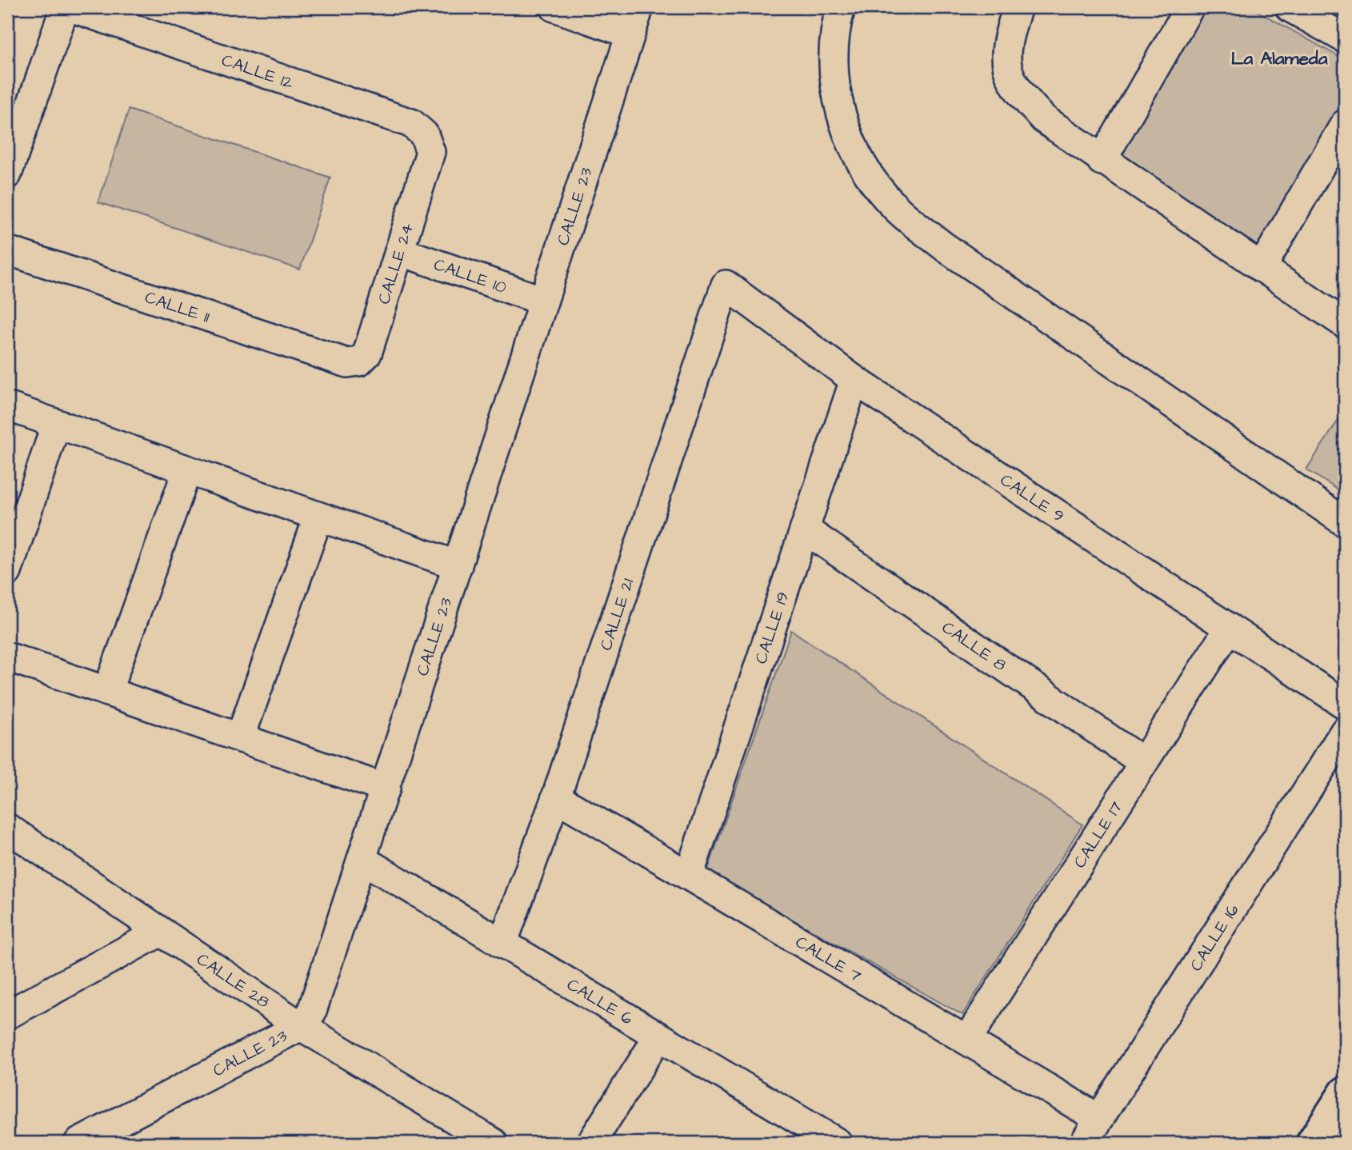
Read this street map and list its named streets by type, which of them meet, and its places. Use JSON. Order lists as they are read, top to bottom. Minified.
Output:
{"streets":{"street":["CALLE 12","CALLE 23","CALLE 24","CALLE 10","CALLE 11","CALLE 9","CALLE 21","CALLE 19","CALLE 8","CALLE 17","CALLE 16","CALLE 7","CALLE 28","CALLE 6"]},"crossings":[["CALLE 12","CALLE 24"],["CALLE 23","CALLE 10"],["CALLE 23","CALLE 28"],["CALLE 23","CALLE 6"],["CALLE 24","CALLE 10"],["CALLE 24","CALLE 11"],["CALLE 9","CALLE 21"],["CALLE 9","CALLE 19"],["CALLE 9","CALLE 17"],["CALLE 21","CALLE 7"],["CALLE 21","CALLE 6"],["CALLE 19","CALLE 8"],["CALLE 19","CALLE 7"],["CALLE 8","CALLE 17"],["CALLE 17","CALLE 7"],["CALLE 16","CALLE 7"]],"districts":["La Alameda"]}
